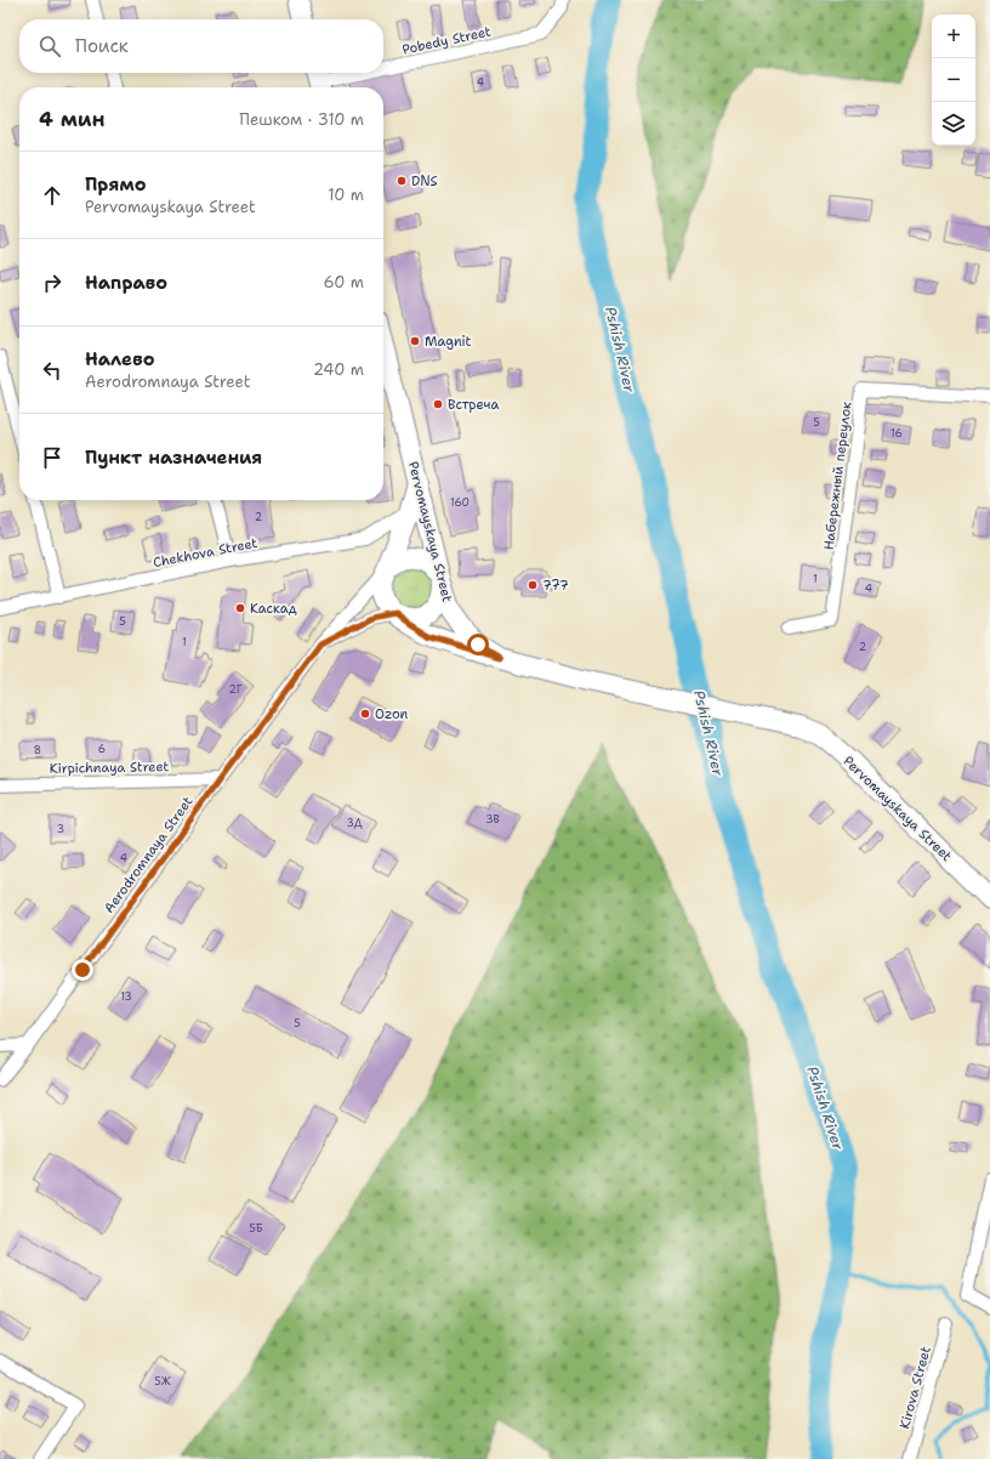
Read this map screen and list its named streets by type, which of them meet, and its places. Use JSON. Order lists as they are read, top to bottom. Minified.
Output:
{"streets":{"main road":["Pervomayskaya Street"],"street":["Pobedy Street","Набережный переулок","Chekhova Street","Kirpichnaya Street","Aerodromnaya Street","Kirova Street"]},"crossings":[["Pervomayskaya Street","Aerodromnaya Street"],["Kirpichnaya Street","Aerodromnaya Street"]],"water":["Pshish River"],"places":["DNS","Magnit","Встреча","777","Каскад","Ozon"],"house_numbers":["4","5","16","160","2","1","4","5","1","2","2Г","6","8","3В","3Д","3","4","13","5","5Б","5Ж"],"page":{"map_buttons":["+","−"],"search":"Поиск","heading":["4 мин","Пешком · 310 m"],"list":[["Прямо","Pervomayskaya Street","10 m"],["Направо","60 m"],["Налево","Aerodromnaya Street","240 m"],"Пункт назначения"]}}
